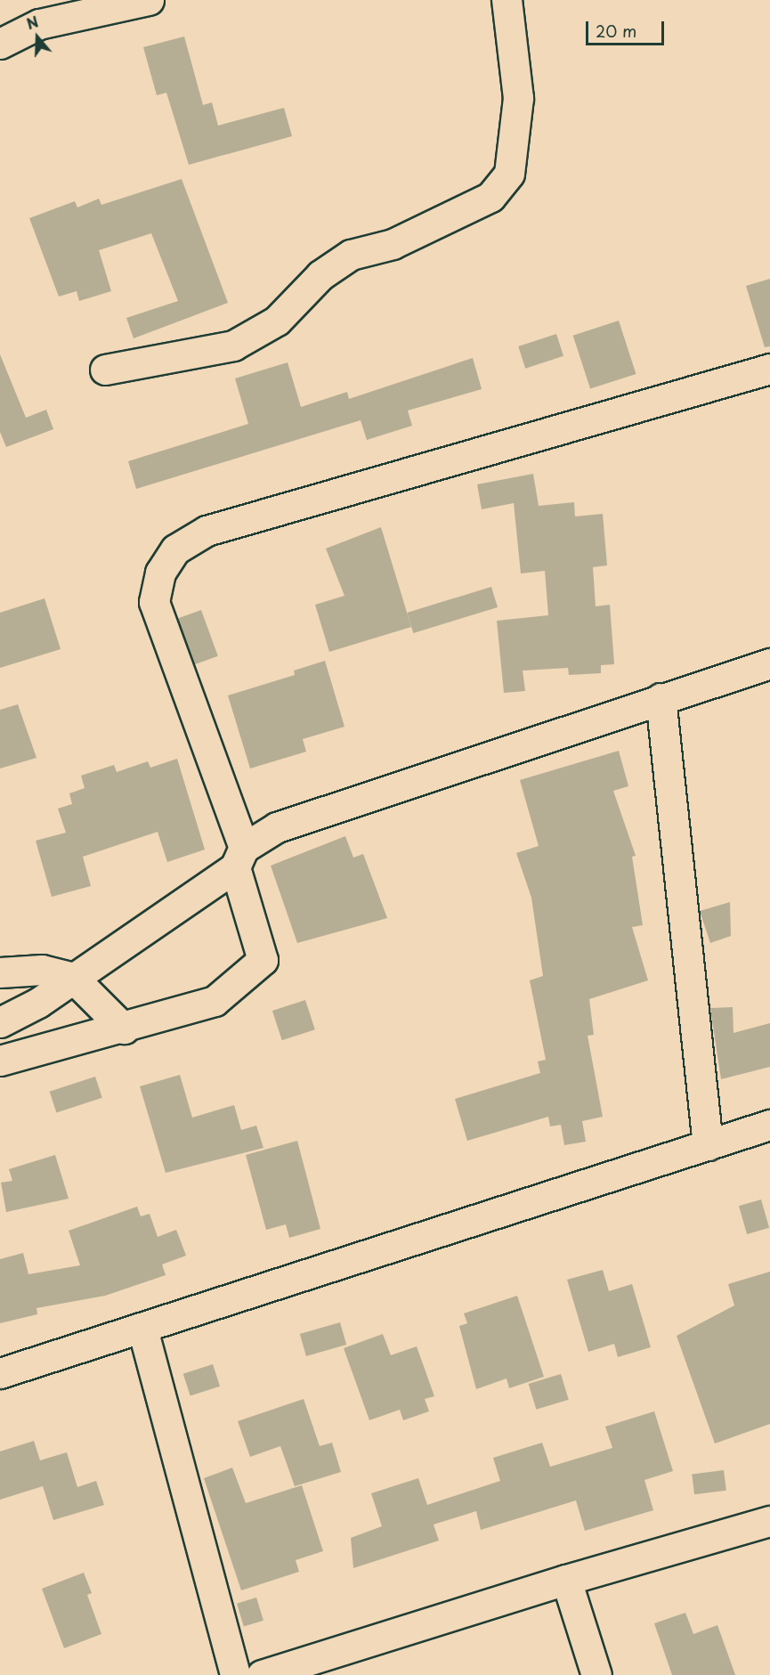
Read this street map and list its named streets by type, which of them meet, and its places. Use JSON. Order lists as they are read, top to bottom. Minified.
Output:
{"scale_bar":"20 m","north":"top"}
